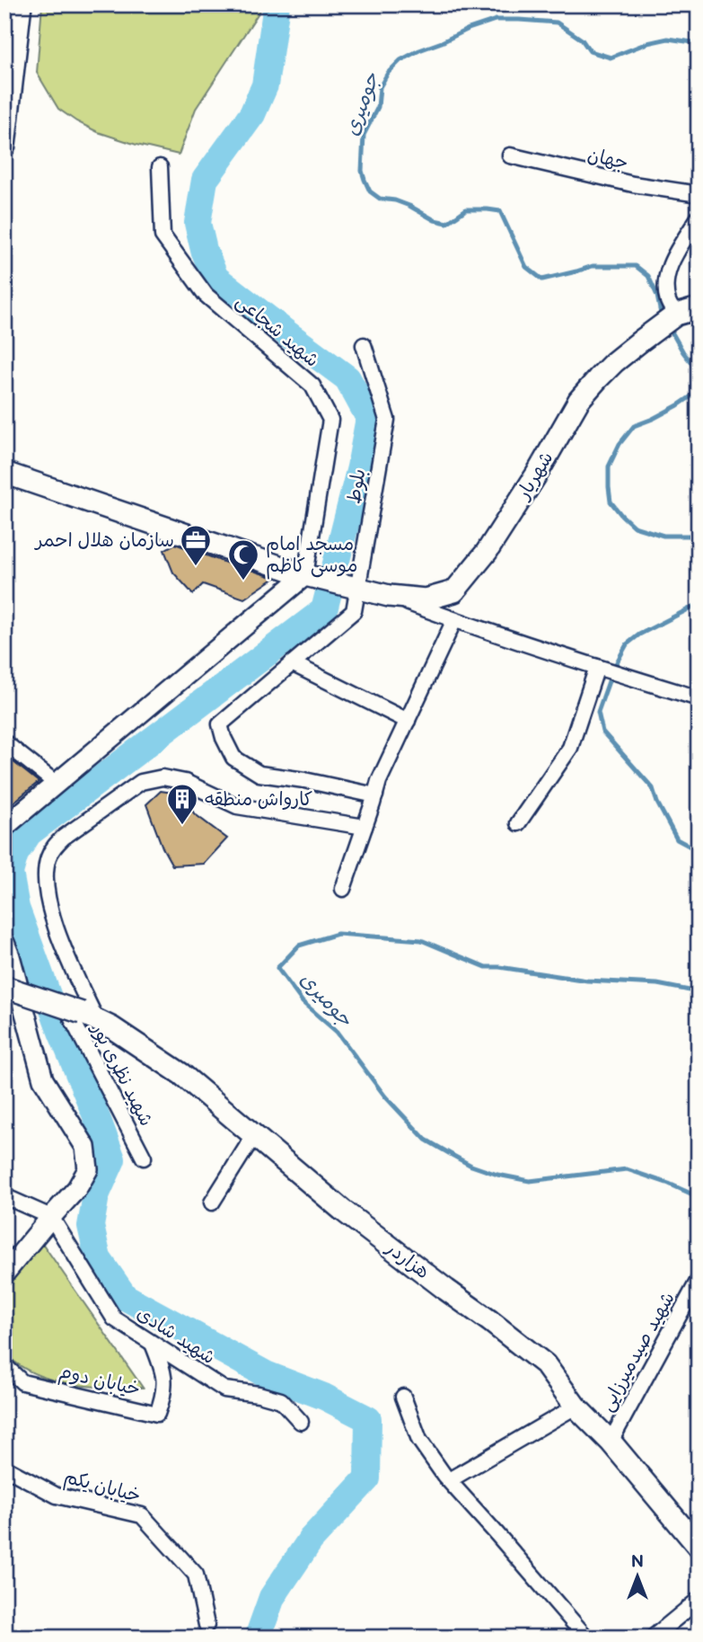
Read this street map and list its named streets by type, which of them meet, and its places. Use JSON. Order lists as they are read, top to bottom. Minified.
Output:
{"streets":{"main road":["شهریار","هزاردر"],"street":["جهان","شهید شجاعی","بلوط","شهید نظری پور","شهید شادی","شهید صیدمیرزایی","خیابان دوم","خیابان یکم"]},"crossings":[["شهید شجاعی","شهریار"],["شهریار","بلوط"],["شهید نظری پور","هزاردر"],["هزاردر","شهید صیدمیرزایی"],["شهید شادی","خیابان دوم"]],"water":["جومیری"],"places":{"office":["سازمان هلال احمر"],"mosque":["مسجد امام موسی کاظم"],"building":["کارواش منطقه"]},"north":"top"}
